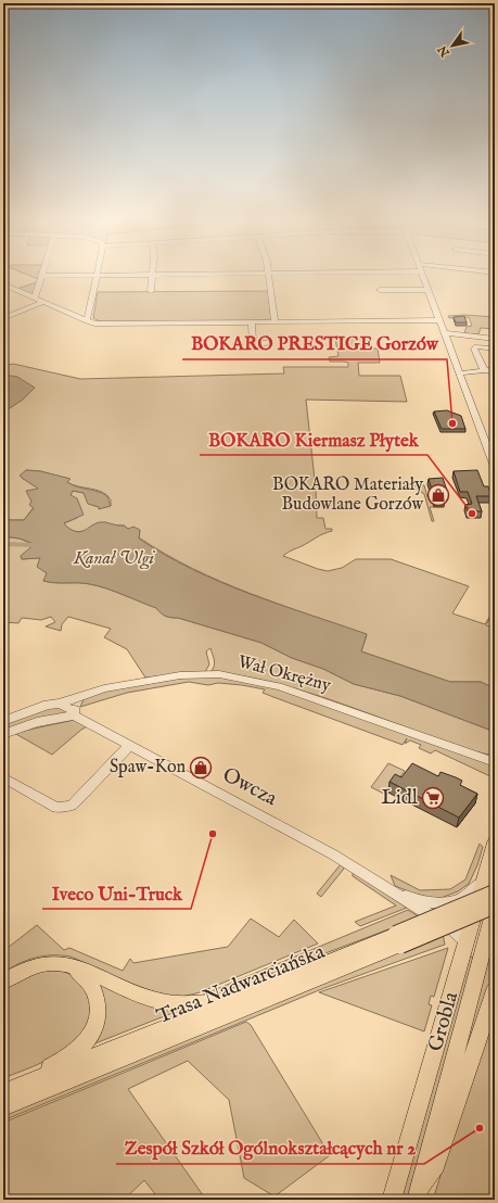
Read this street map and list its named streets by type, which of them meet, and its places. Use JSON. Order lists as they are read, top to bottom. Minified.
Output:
{"streets":{"main road":["Trasa Nadwarciańska","Grobla"],"street":["Wał Okrężny","Owcza"]},"crossings":[["Owcza","Grobla"],["Trasa Nadwarciańska","Grobla"]],"water":["Kanał Ulgi"],"places":{"other":["BOKARO PRESTIGE Gorzów","BOKARO Kiermasz Płytek","Iveco Uni-Truck","Zespół Szkół Ogólnokształcących nr 2"],"shop":["BOKARO Materiały Budowlane Gorzów","Spaw-Kon"],"supermarket":["Lidl"]},"north":"bottom left"}
